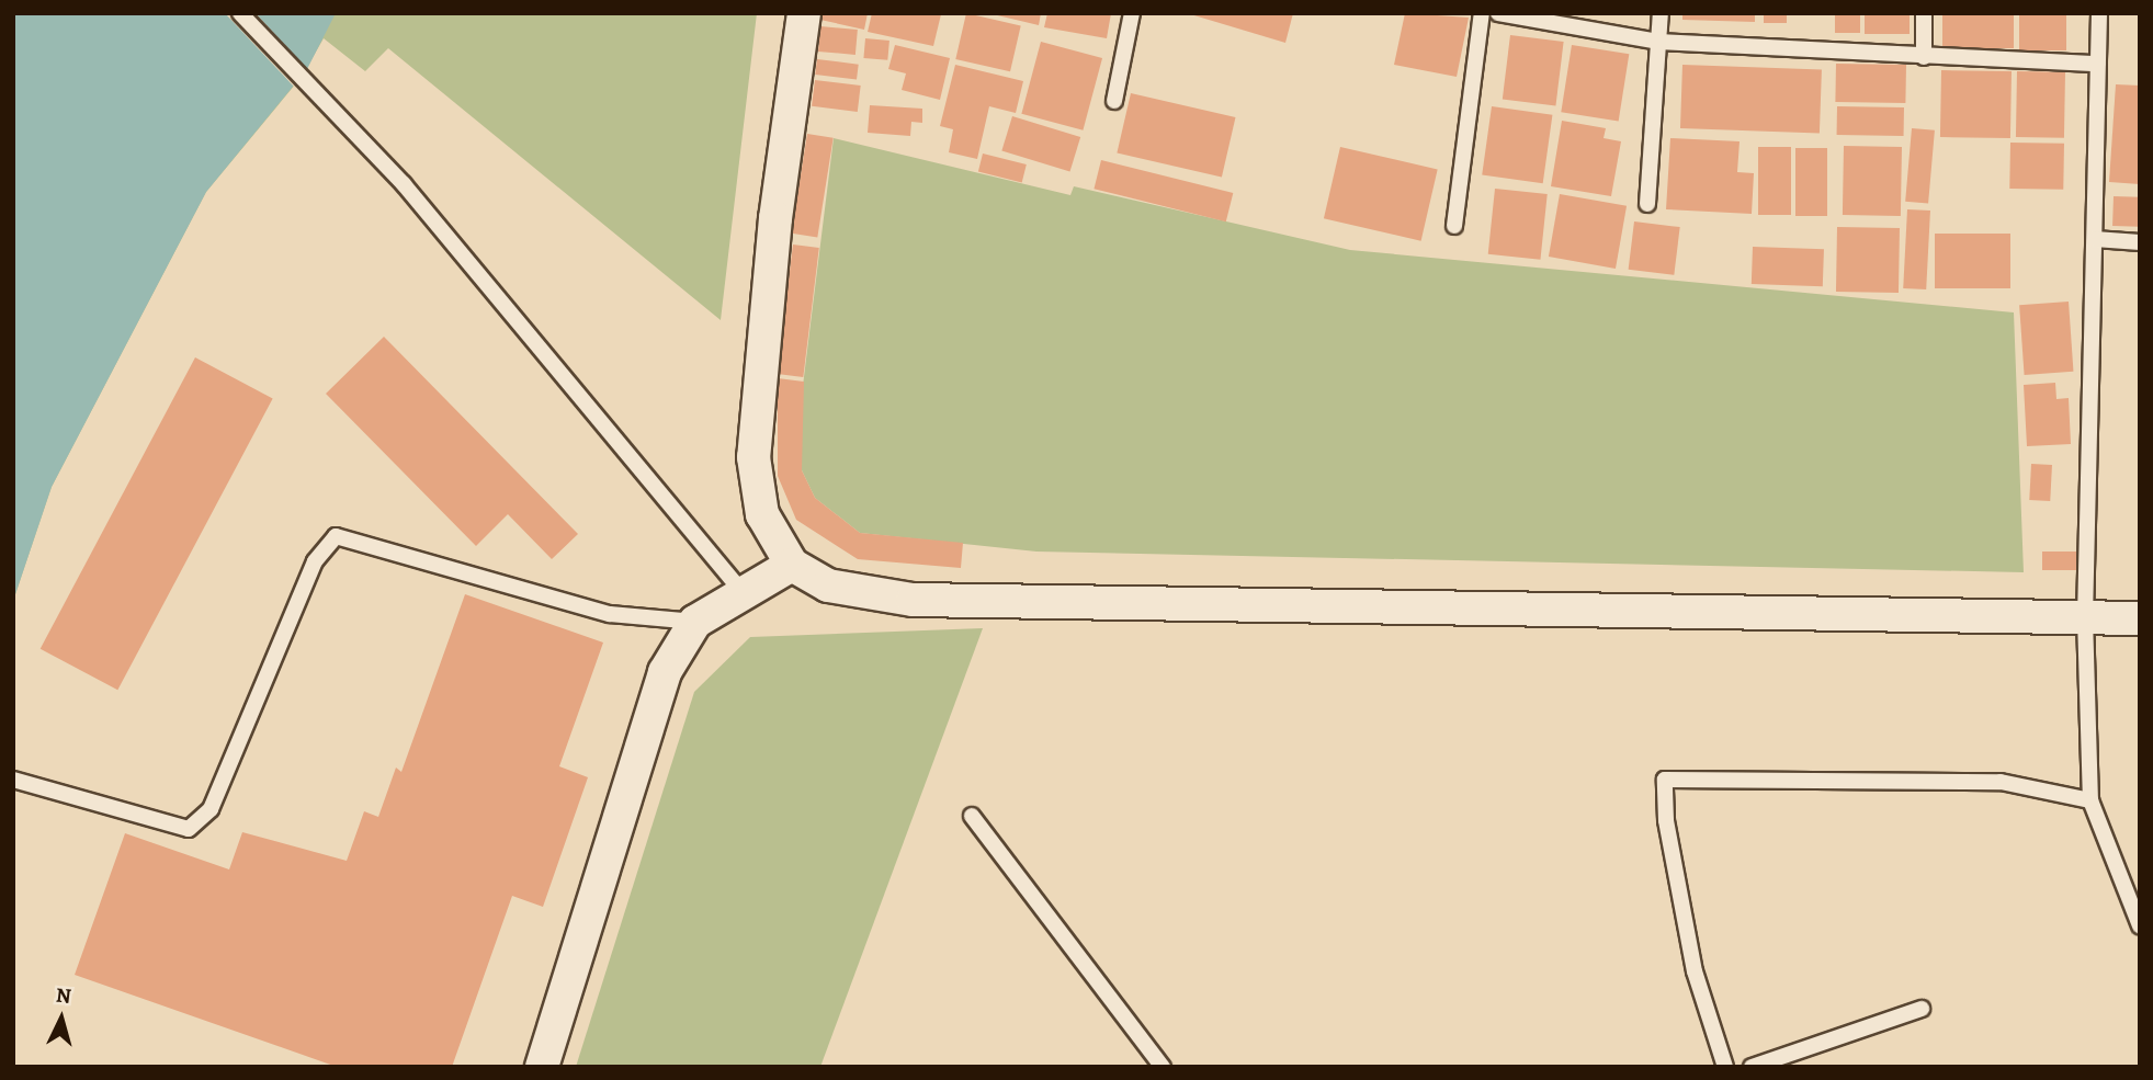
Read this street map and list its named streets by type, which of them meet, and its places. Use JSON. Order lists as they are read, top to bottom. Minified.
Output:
{"north":"top"}
